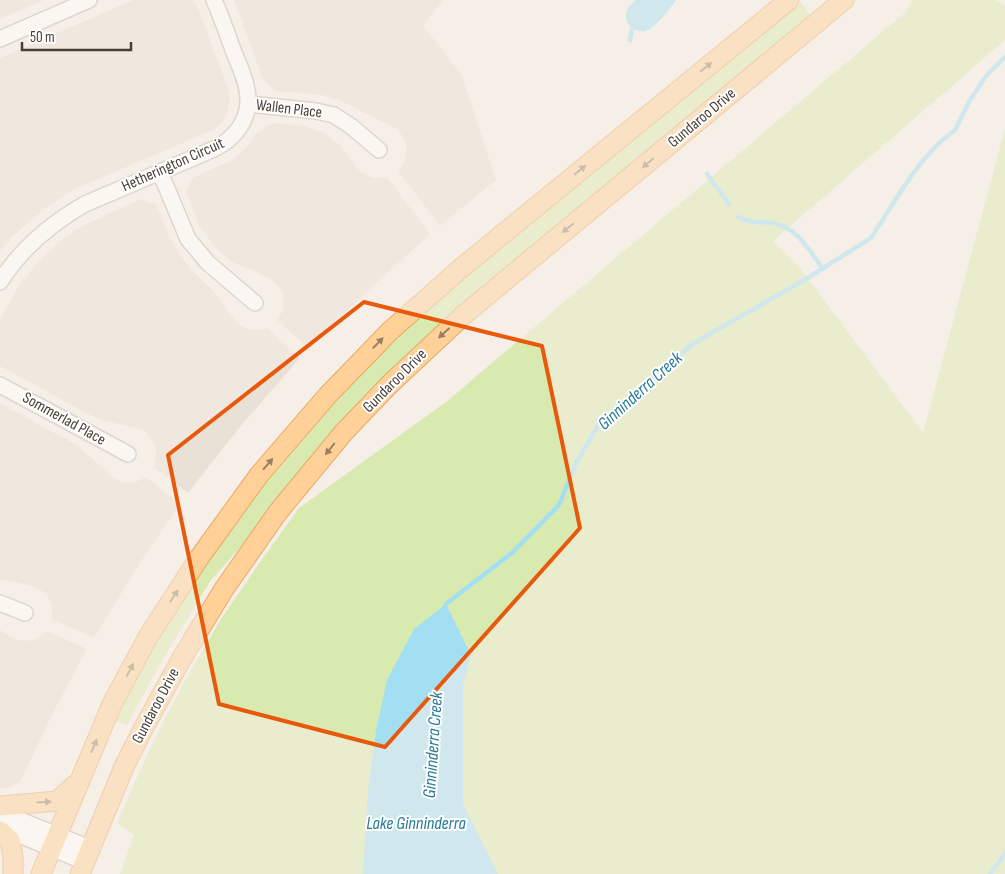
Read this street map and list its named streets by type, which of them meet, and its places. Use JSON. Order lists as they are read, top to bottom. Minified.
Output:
{"streets":{"main road":["Gundaroo Drive"],"street":["Wallen Place","Hetherington Circuit","Sommerlad Place"]},"crossings":[["Wallen Place","Hetherington Circuit"]],"water":["Ginninderra Creek","Lake Ginninderra"],"scale_bar":"50 m"}
